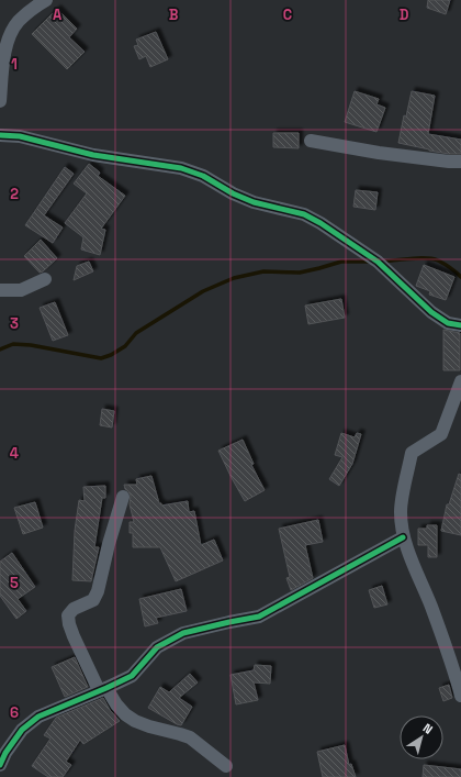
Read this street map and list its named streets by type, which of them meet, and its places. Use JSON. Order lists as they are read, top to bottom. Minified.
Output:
{"north":"top right","grid":{"columns":["A","B","C","D"],"rows":["1","2","3","4","5","6"]}}
